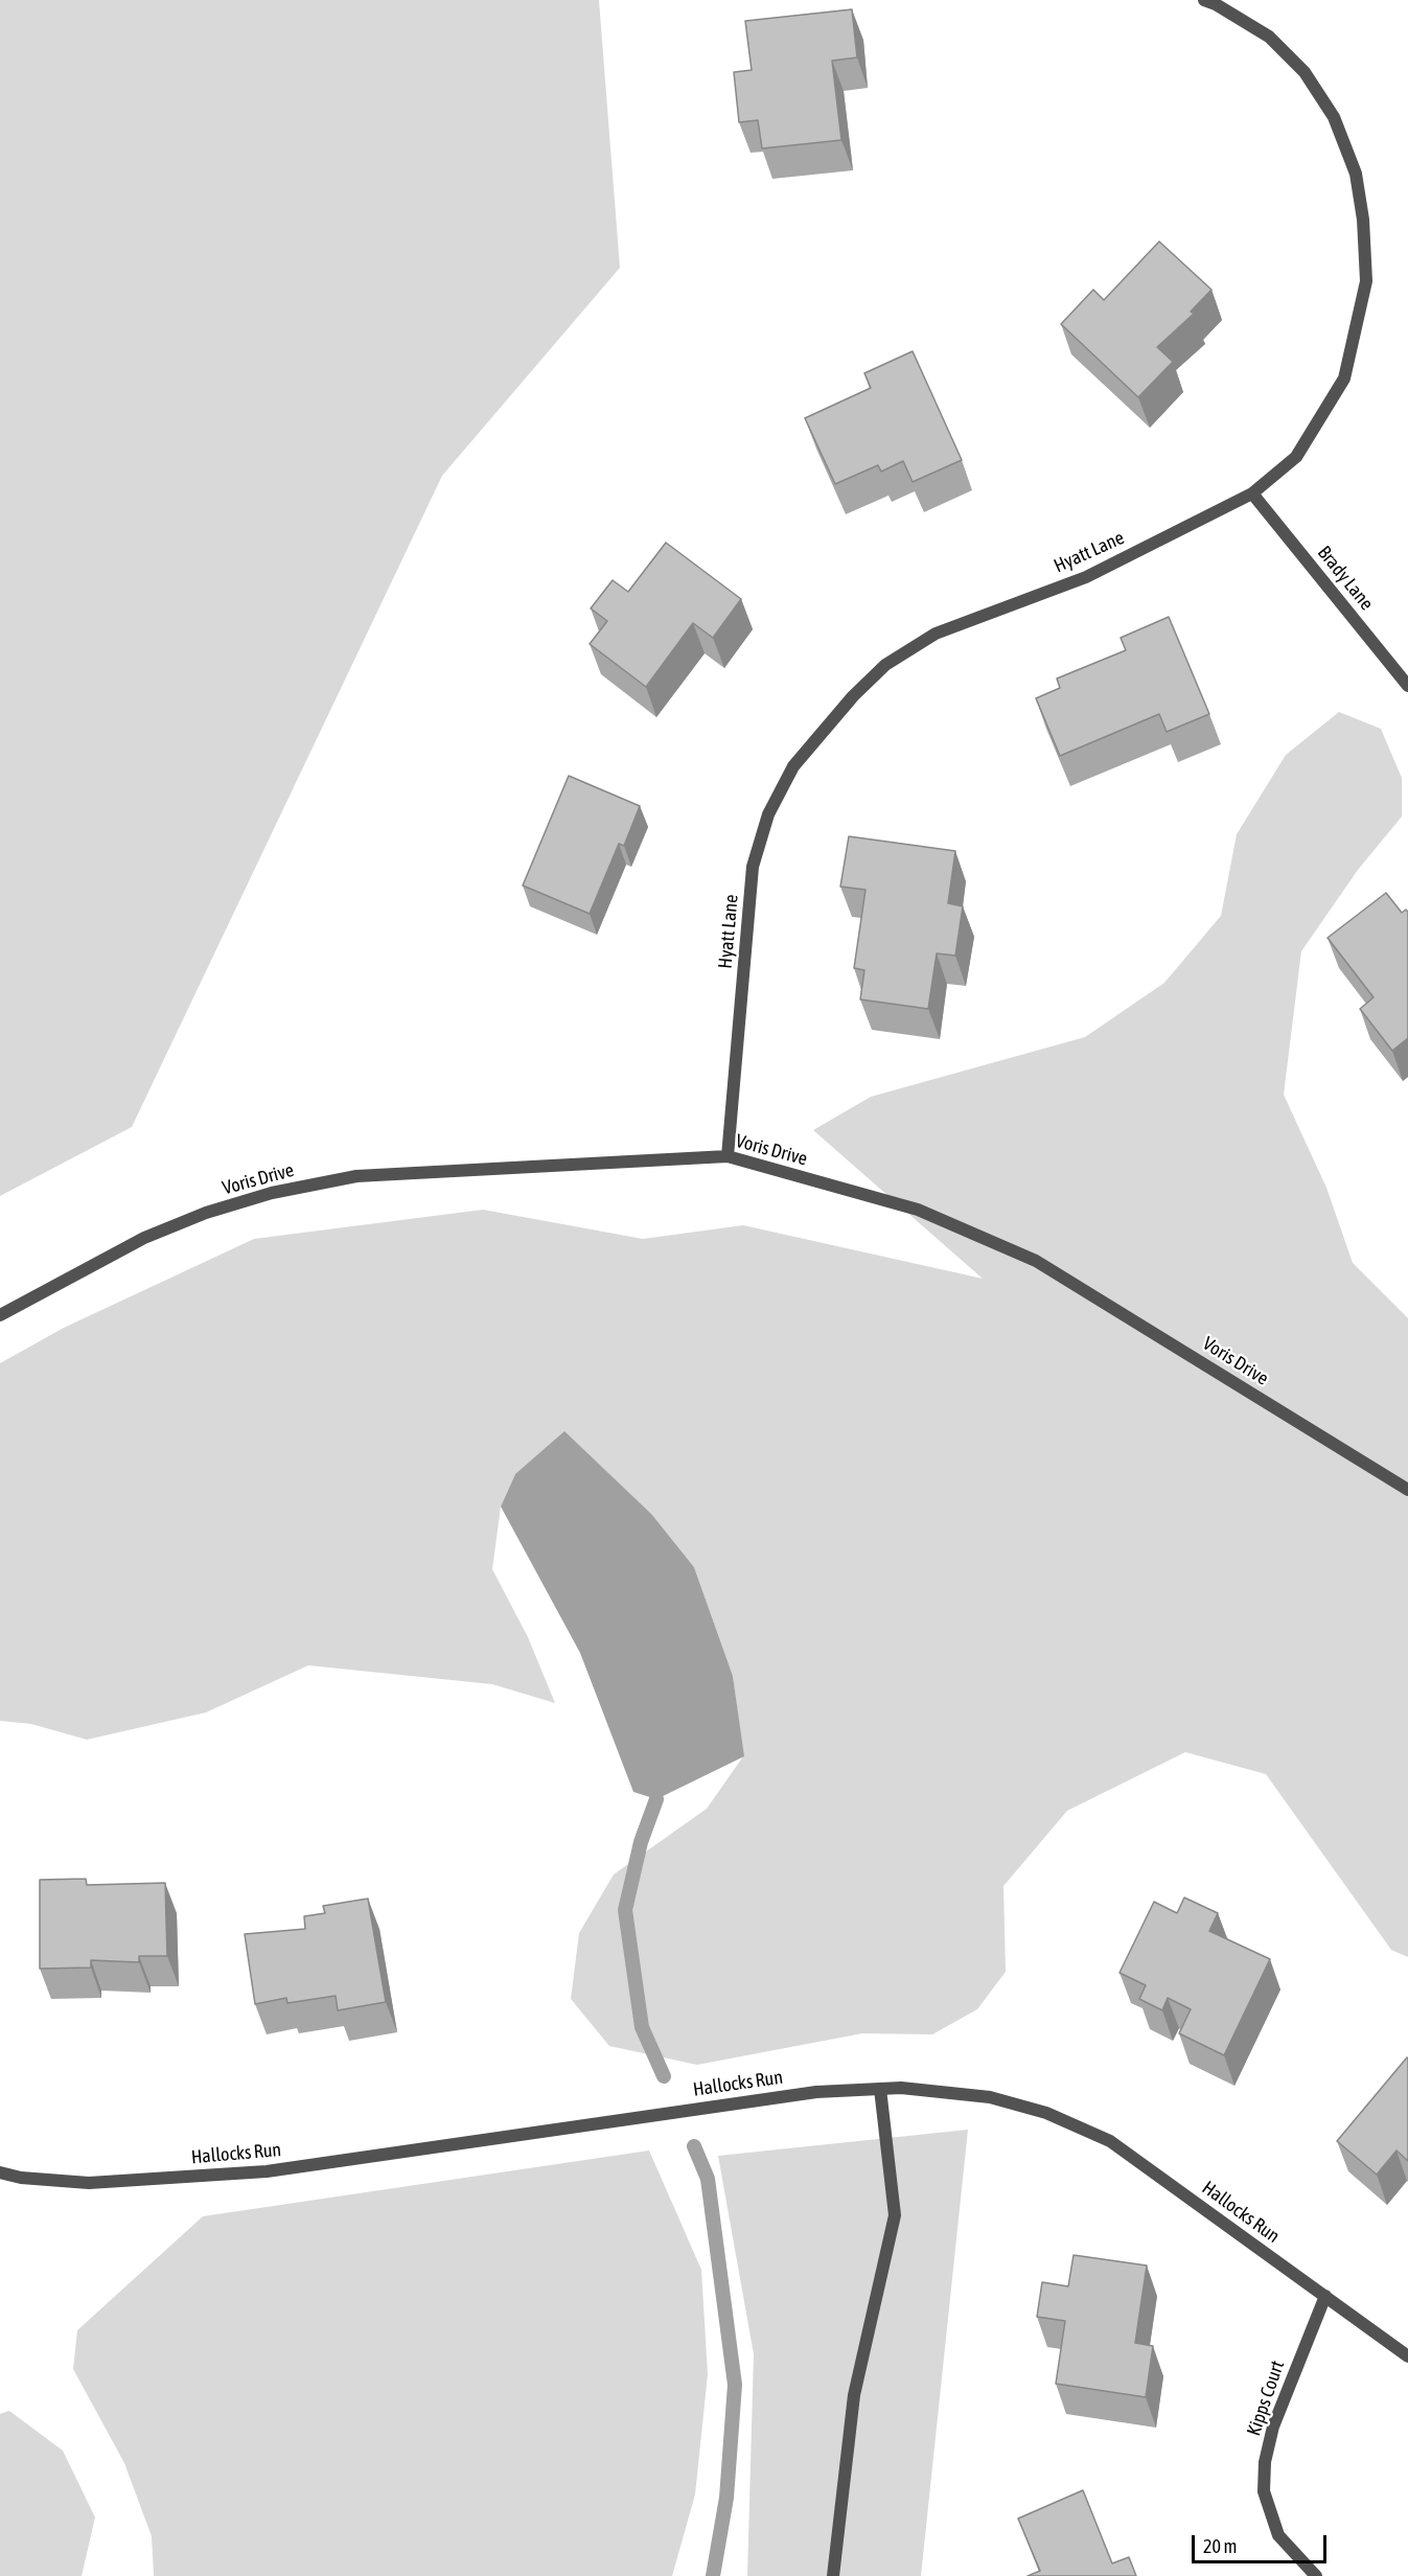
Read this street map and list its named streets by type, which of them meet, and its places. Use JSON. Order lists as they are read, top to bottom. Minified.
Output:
{"streets":{"street":["Hyatt Lane","Brady Lane","Voris Drive","Hallocks Run","Kipps Court"]},"crossings":[["Hyatt Lane","Brady Lane"],["Hyatt Lane","Voris Drive"],["Hallocks Run","Kipps Court"]],"scale_bar":"20 m"}
